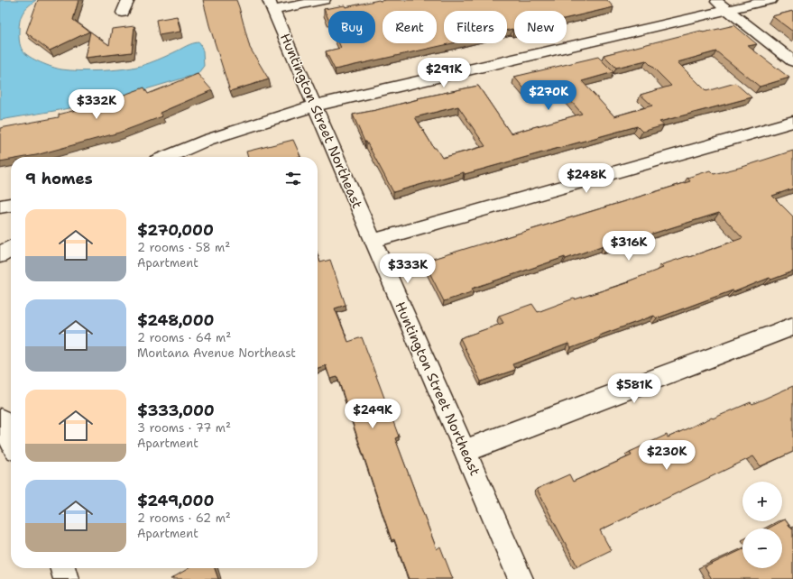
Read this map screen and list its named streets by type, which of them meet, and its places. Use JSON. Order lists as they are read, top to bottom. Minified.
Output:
{"streets":{"street":["Huntington Street Northeast"]},"page":{"chip":["Buy","Rent","Filters","New"],"price":["$291K","$270K","$332K","$248K","$316K","$333K","$581K","$249K","$230K"],"heading":"9 homes","list":[{"name":"$270,000","note":"2 rooms · 58 m² · Apartment"},{"name":"$248,000","note":"2 rooms · 64 m² · Montana Avenue Northeast"},{"name":"$333,000","note":"3 rooms · 77 m² · Apartment"},{"name":"$249,000","note":"2 rooms · 62 m² · Apartment"}],"map_buttons":["+","−"]}}
